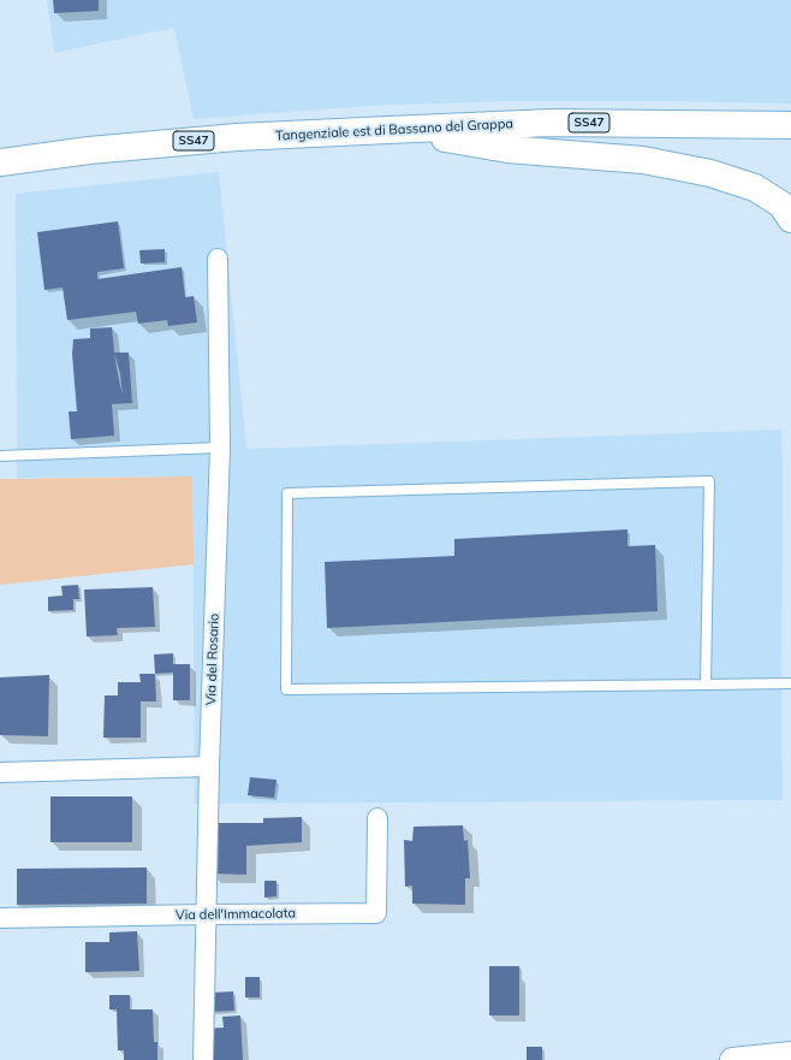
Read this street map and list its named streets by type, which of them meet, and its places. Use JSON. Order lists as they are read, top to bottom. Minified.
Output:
{"streets":{"highway":["SS47","Tangenziale est di Bassano del Grappa"],"street":["Via del Rosario","Via dell'Immacolata"]},"crossings":[["Via del Rosario","Via dell'Immacolata"]]}
